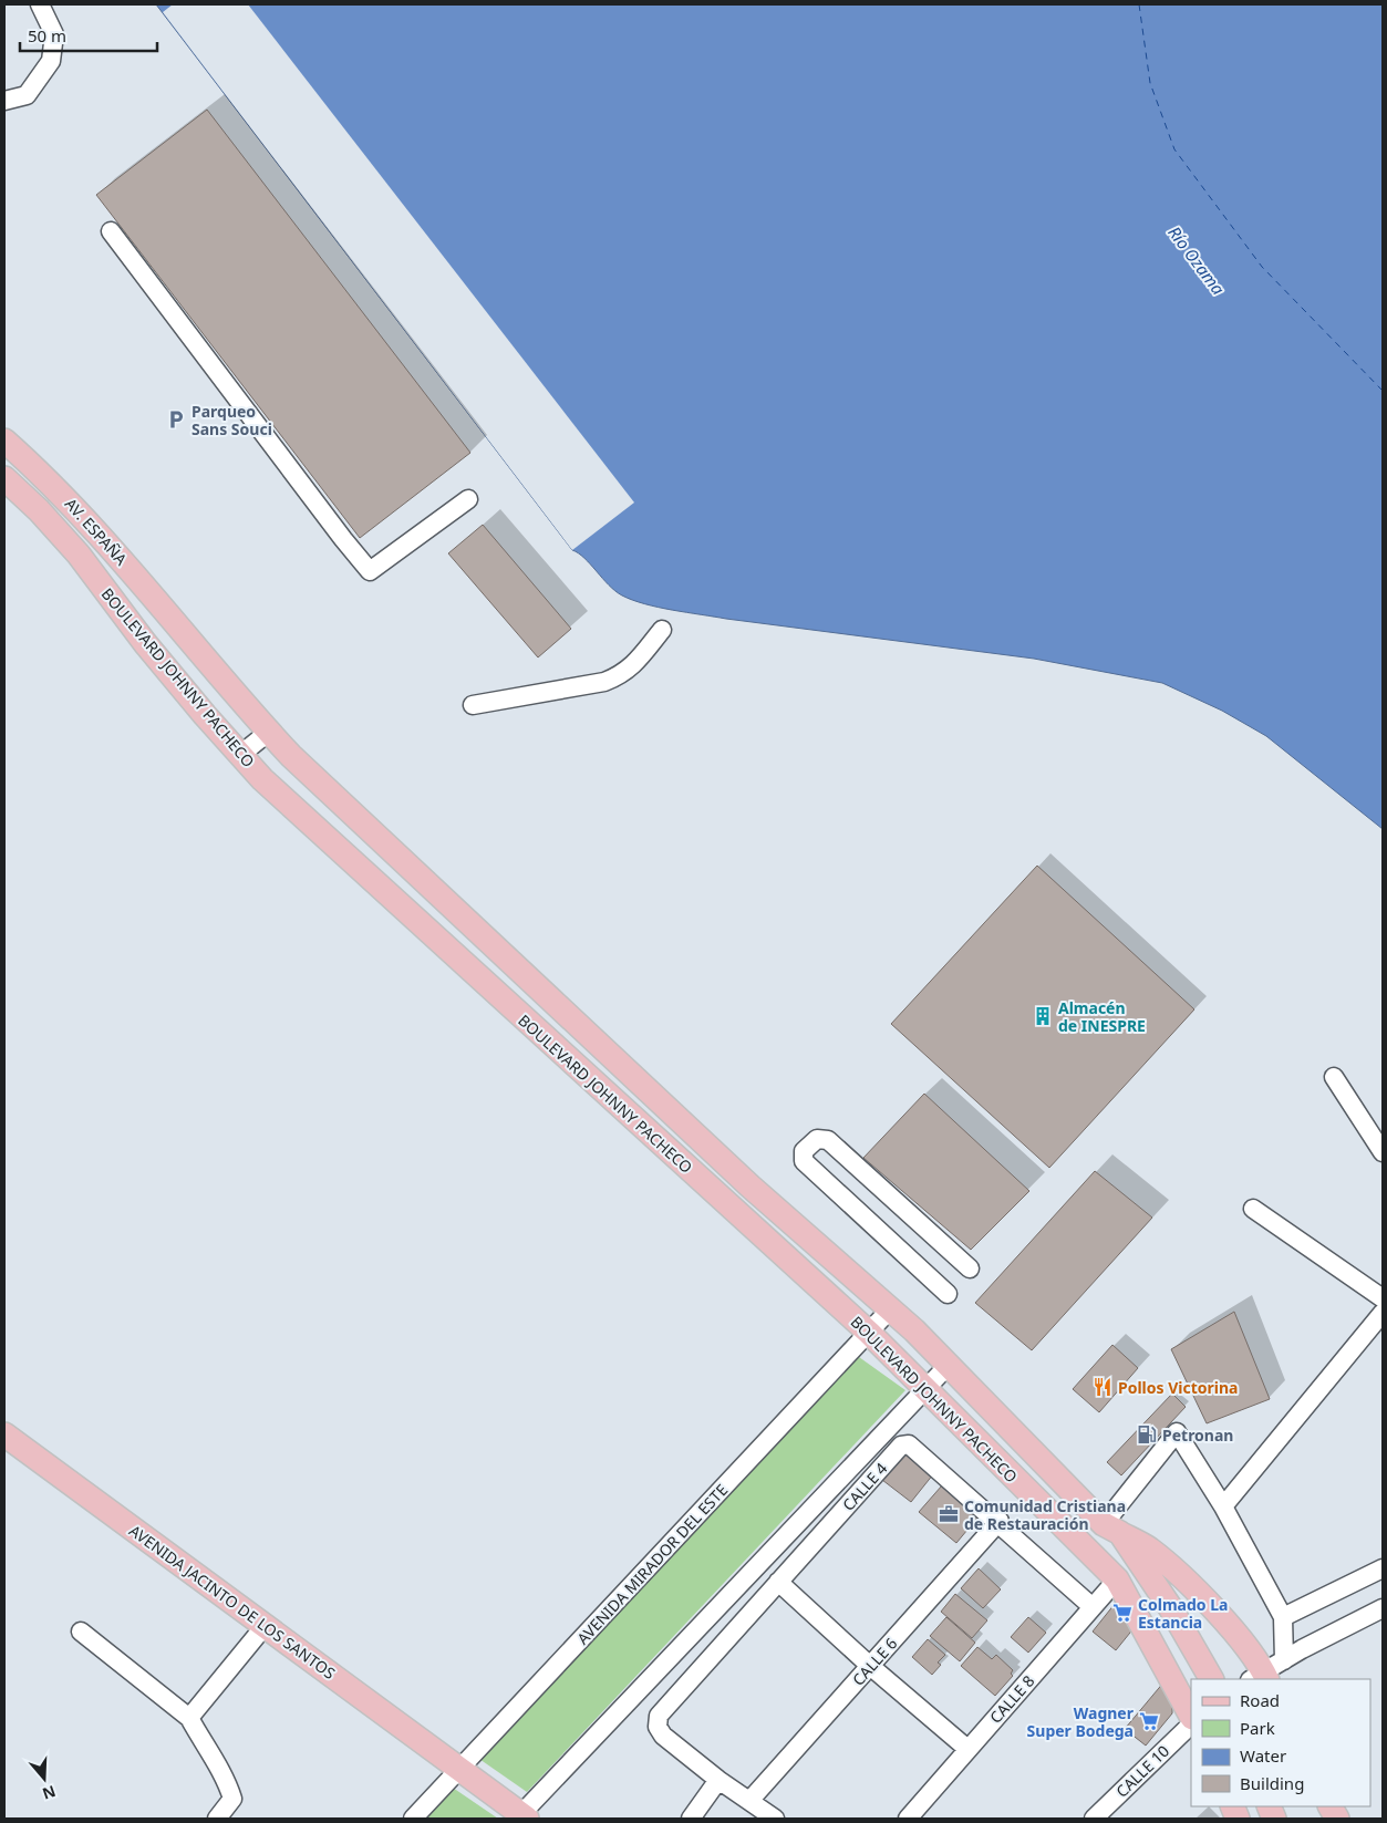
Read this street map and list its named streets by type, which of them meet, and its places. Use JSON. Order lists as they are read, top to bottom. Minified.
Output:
{"streets":{"main road":["AV. ESPAÑA","BOULEVARD JOHNNY PACHECO","AVENIDA JACINTO DE LOS SANTOS"],"street":["CALLE 4","AVENIDA MIRADOR DEL ESTE","CALLE 6","CALLE 8","CALLE 10"]},"crossings":[["AV. ESPAÑA","BOULEVARD JOHNNY PACHECO"],["BOULEVARD JOHNNY PACHECO","AVENIDA MIRADOR DEL ESTE"],["BOULEVARD JOHNNY PACHECO","CALLE 8"],["CALLE 4","CALLE 6"],["CALLE 4","CALLE 8"],["AVENIDA MIRADOR DEL ESTE","AVENIDA JACINTO DE LOS SANTOS"]],"water":["Río Ozama"],"places":{"parking":["Parqueo Sans Souci"],"building":["Almacén de INESPRE"],"restaurant":["Pollos Victorina"],"fuel station":["Petronan"],"office":["Comunidad Cristiana de Restauración"],"supermarket":["Colmado La Estancia","Wagner Super Bodega"]},"legend":["Road","Park","Water","Building"],"scale_bar":"50 m","north":"bottom"}
